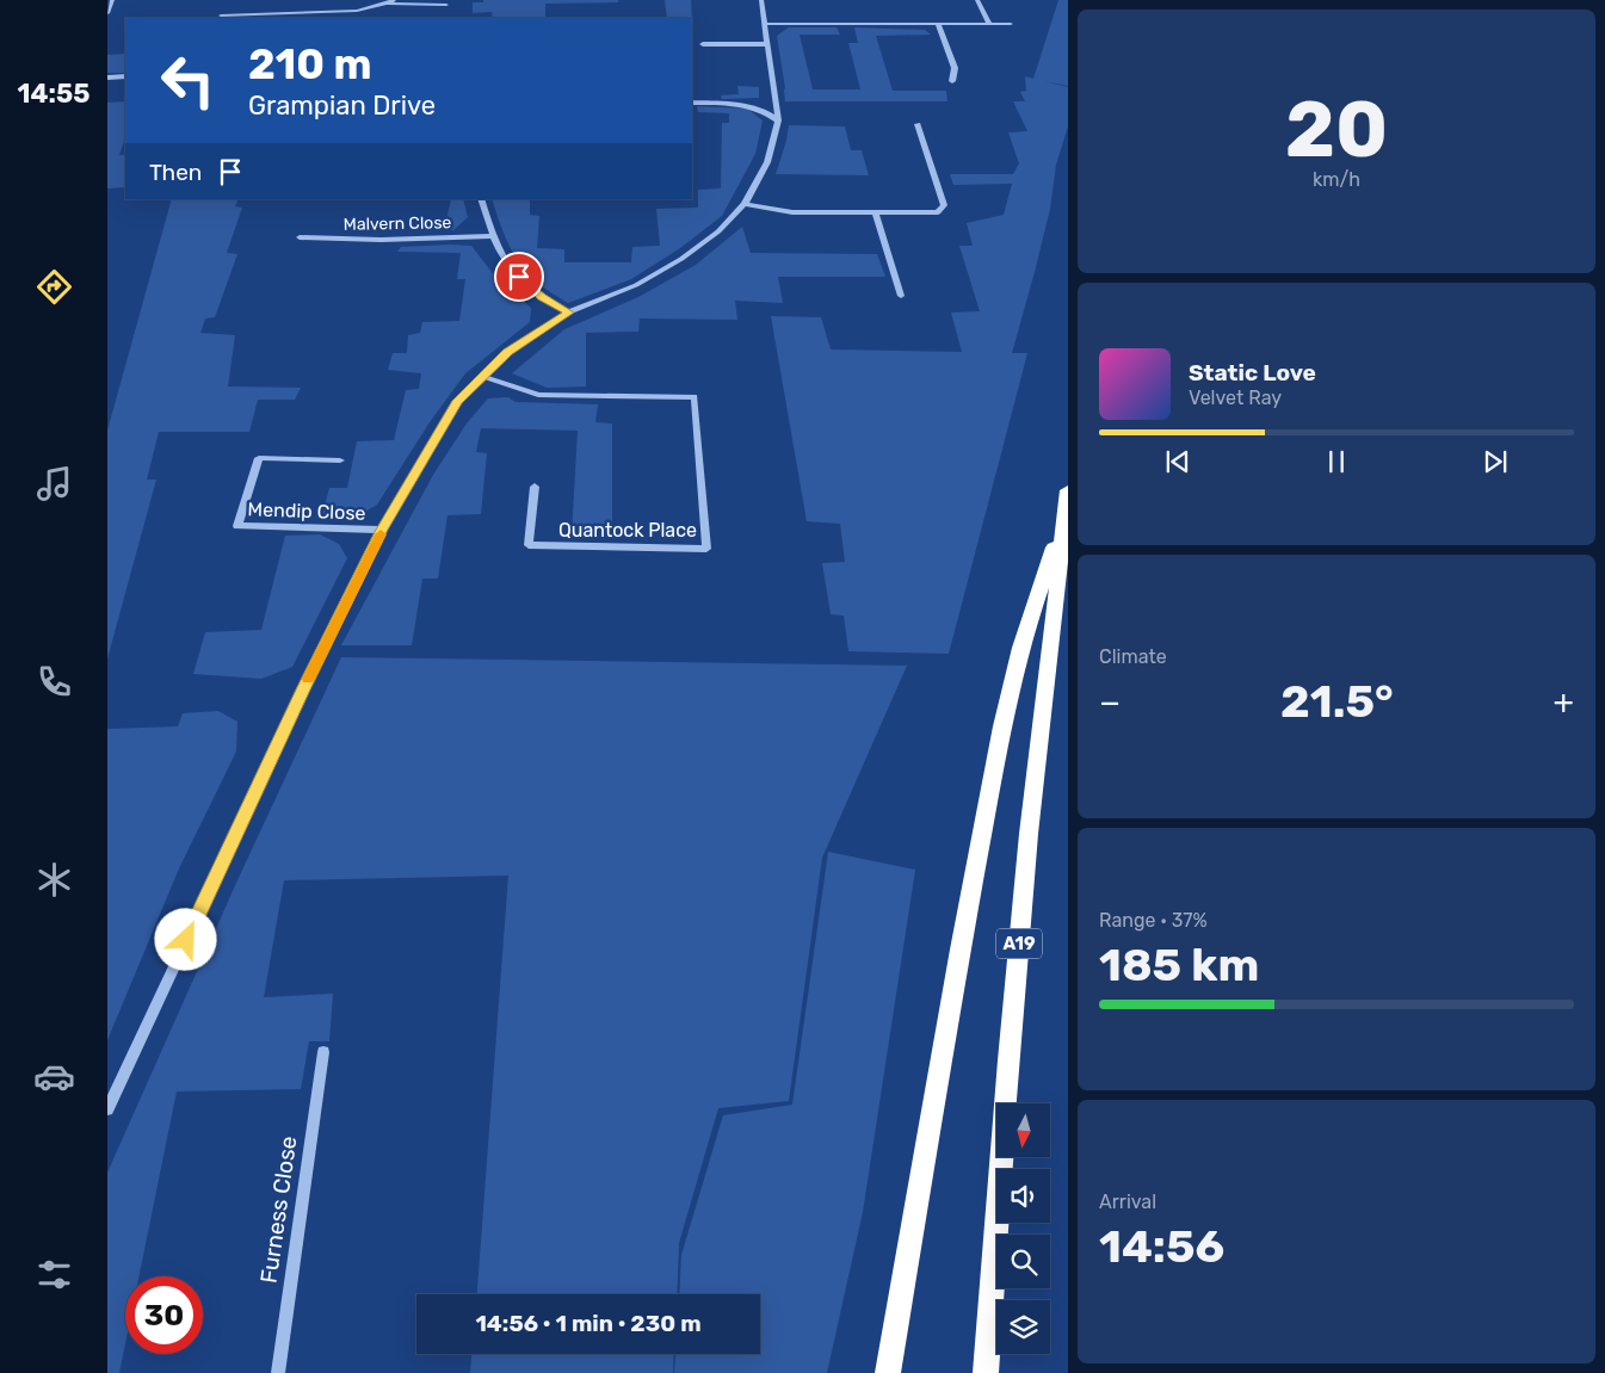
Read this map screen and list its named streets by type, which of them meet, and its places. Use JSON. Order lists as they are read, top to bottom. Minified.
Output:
{"streets":{"highway":["A19"],"street":["Malvern Close","Mendip Close","Quantock Place","Furness Close"]},"north":"bottom","page":{"tabs":"14:55","tile":[["20","km/h"],"Climate",["Range · 37%","185 km"],["Arrival","14:56"]],"turn":["210 m","Grampian Drive"],"then":"Then","song":["Static Love","Velvet Ray"],"heat":["−","21.5°","+"],"limit":"30","trip":"14:56 · 1 min · 230 m"}}
